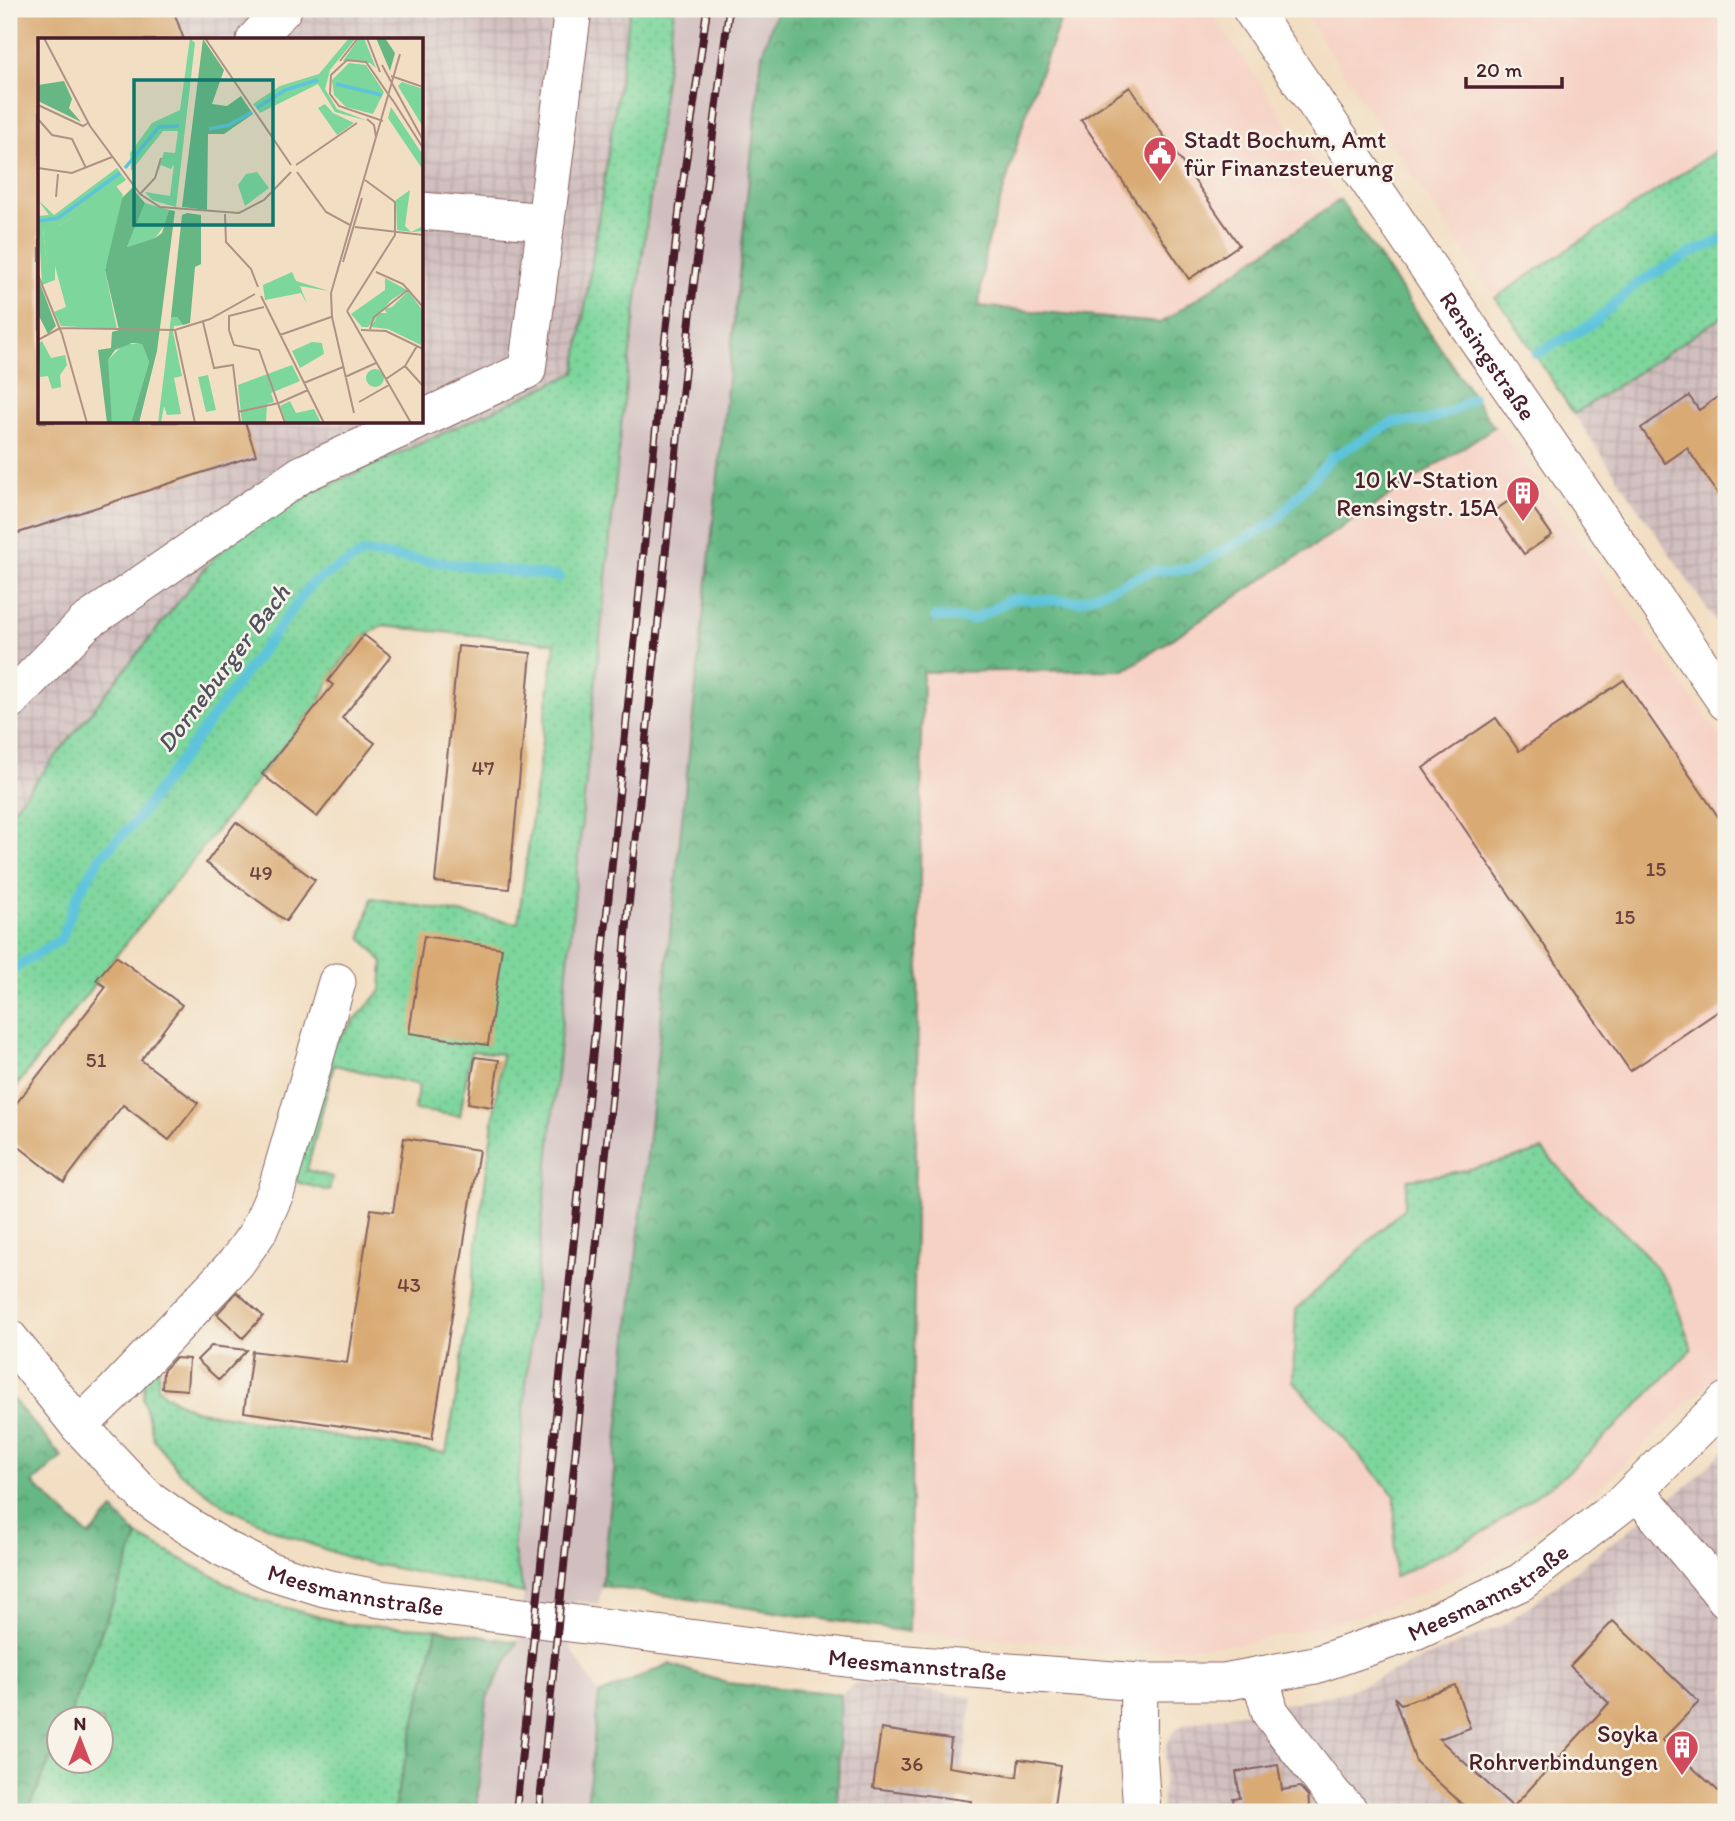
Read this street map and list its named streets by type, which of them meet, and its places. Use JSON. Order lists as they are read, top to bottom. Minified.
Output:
{"streets":{"street":["Rensingstraße","Meesmannstraße"]},"water":["Dorneburger Bach"],"places":{"public building":["Stadt Bochum, Amt für Finanzsteuerung"],"building":["10 kV-Station Rensingstr. 15A","Soyka Rohrverbindungen"]},"house_numbers":["47","15","49","15","51","43","36"],"scale_bar":"20 m","north":"top"}
